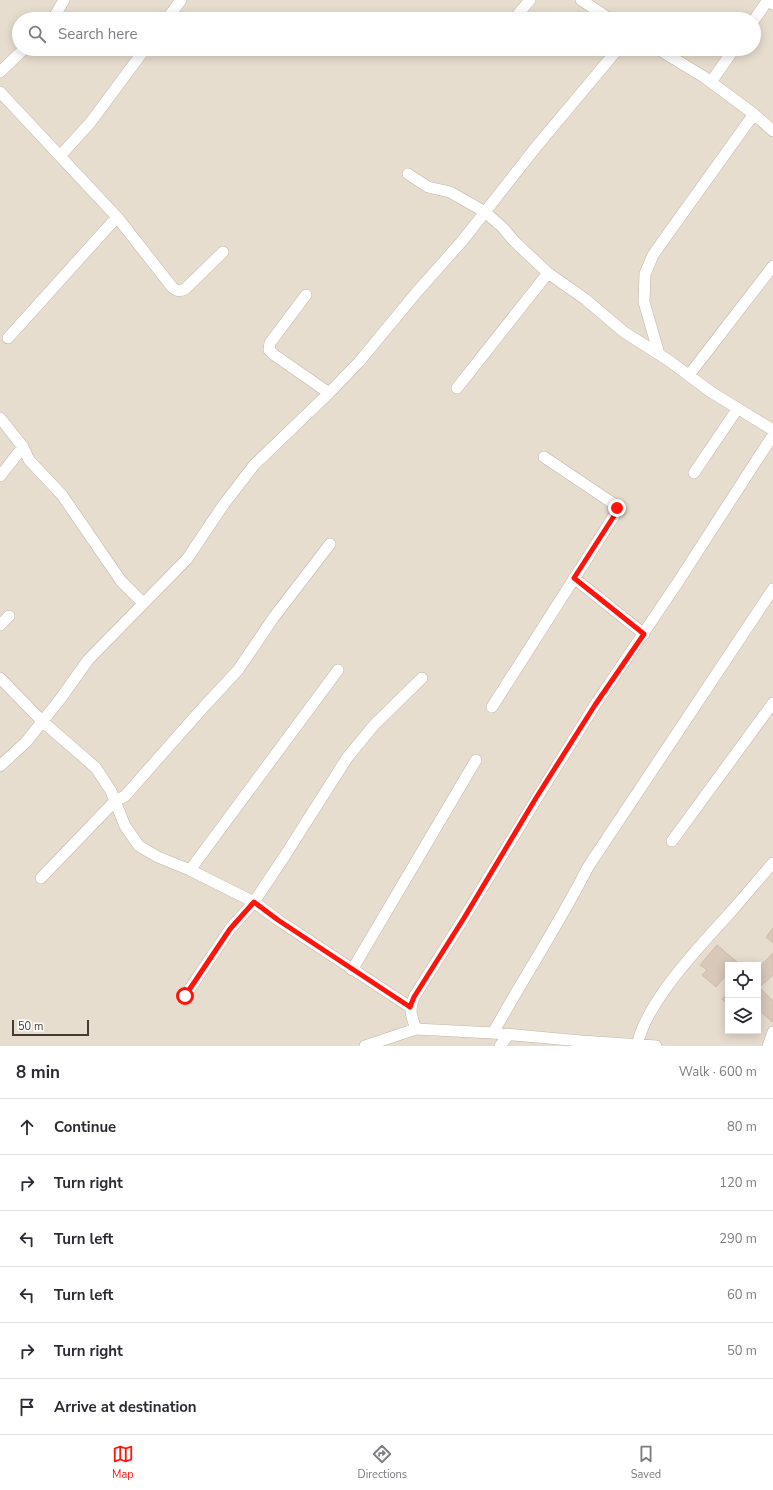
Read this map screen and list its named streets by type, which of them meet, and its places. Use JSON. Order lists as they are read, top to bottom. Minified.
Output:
{"scale_bar":"50 m","page":{"search":"Search here","scale":"50 m","heading":["8 min","Walk · 600 m"],"list":[["Continue","80 m"],["Turn right","120 m"],["Turn left","290 m"],["Turn left","60 m"],["Turn right","50 m"],"Arrive at destination"],"nav":["Map","Directions","Saved"]}}
